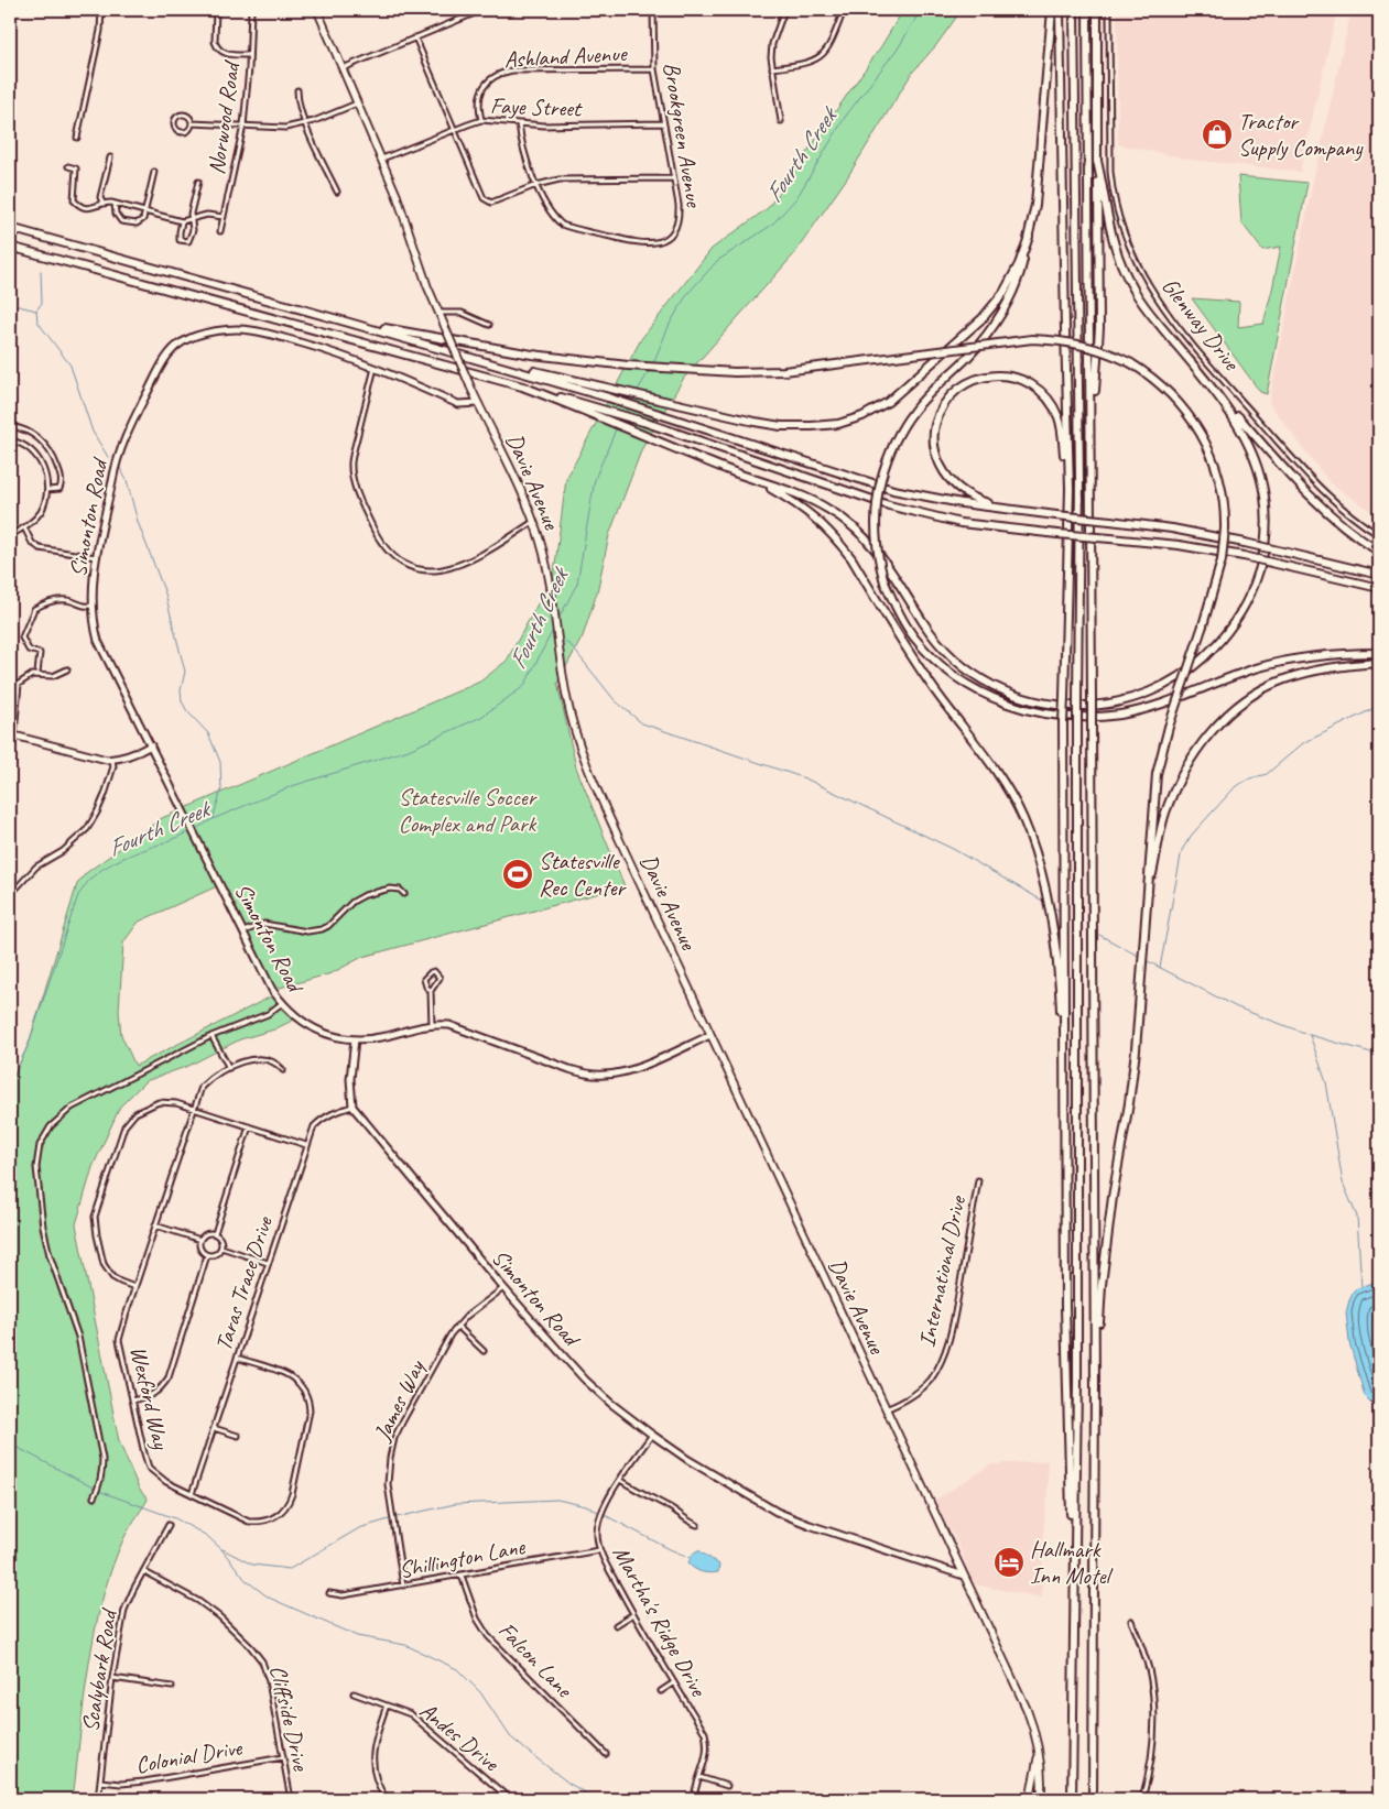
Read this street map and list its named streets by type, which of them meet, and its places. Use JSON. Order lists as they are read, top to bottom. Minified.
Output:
{"streets":{"main road":["Davie Avenue"],"street":["Ashland Avenue","Faye Street","Norwood Road","Brookgreen Avenue","Glenway Drive","Simonton Road","International Drive","Taras Trace Drive","Wexford Way","James Way","Shillington Lane","Martha's Ridge Drive","Falcon Lane","Scalybark Road","Cliffside Drive","Andes Drive","Colonial Drive"]},"crossings":[["Ashland Avenue","Faye Street"],["Ashland Avenue","Brookgreen Avenue"],["Faye Street","Brookgreen Avenue"],["Faye Street","Davie Avenue"],["Davie Avenue","Simonton Road"],["Davie Avenue","International Drive"],["Simonton Road","Taras Trace Drive"],["Simonton Road","James Way"],["Simonton Road","Martha's Ridge Drive"],["Taras Trace Drive","Wexford Way"],["James Way","Shillington Lane"],["Shillington Lane","Martha's Ridge Drive"],["Shillington Lane","Falcon Lane"],["Scalybark Road","Cliffside Drive"],["Scalybark Road","Colonial Drive"],["Cliffside Drive","Colonial Drive"]],"water":["Fourth Creek"],"parks":["Statesville Soccer Complex and Park"],"places":{"shop":["Tractor Supply Company"],"sports":["Statesville Rec Center"],"hotel":["Hallmark Inn Motel"]}}
